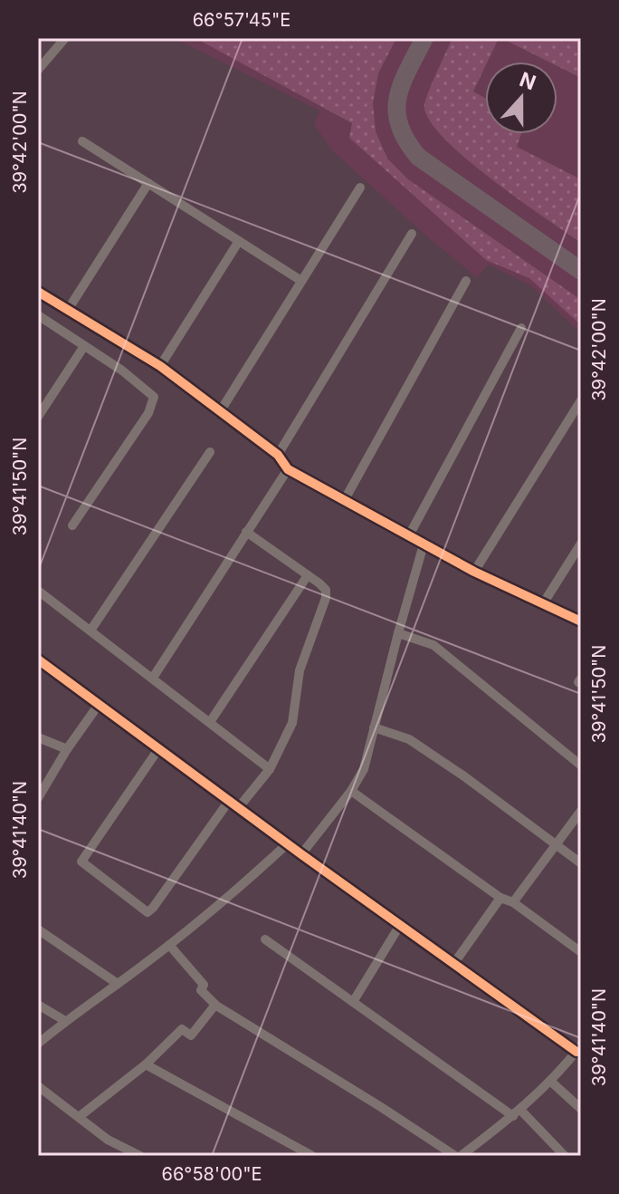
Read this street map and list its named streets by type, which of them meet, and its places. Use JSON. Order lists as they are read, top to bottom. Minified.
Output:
{"north":"top","coordinates":["66°57'45\"E","39°42'00\"N","39°41'50\"N","39°41'40\"N","66°58'00\"E"]}
